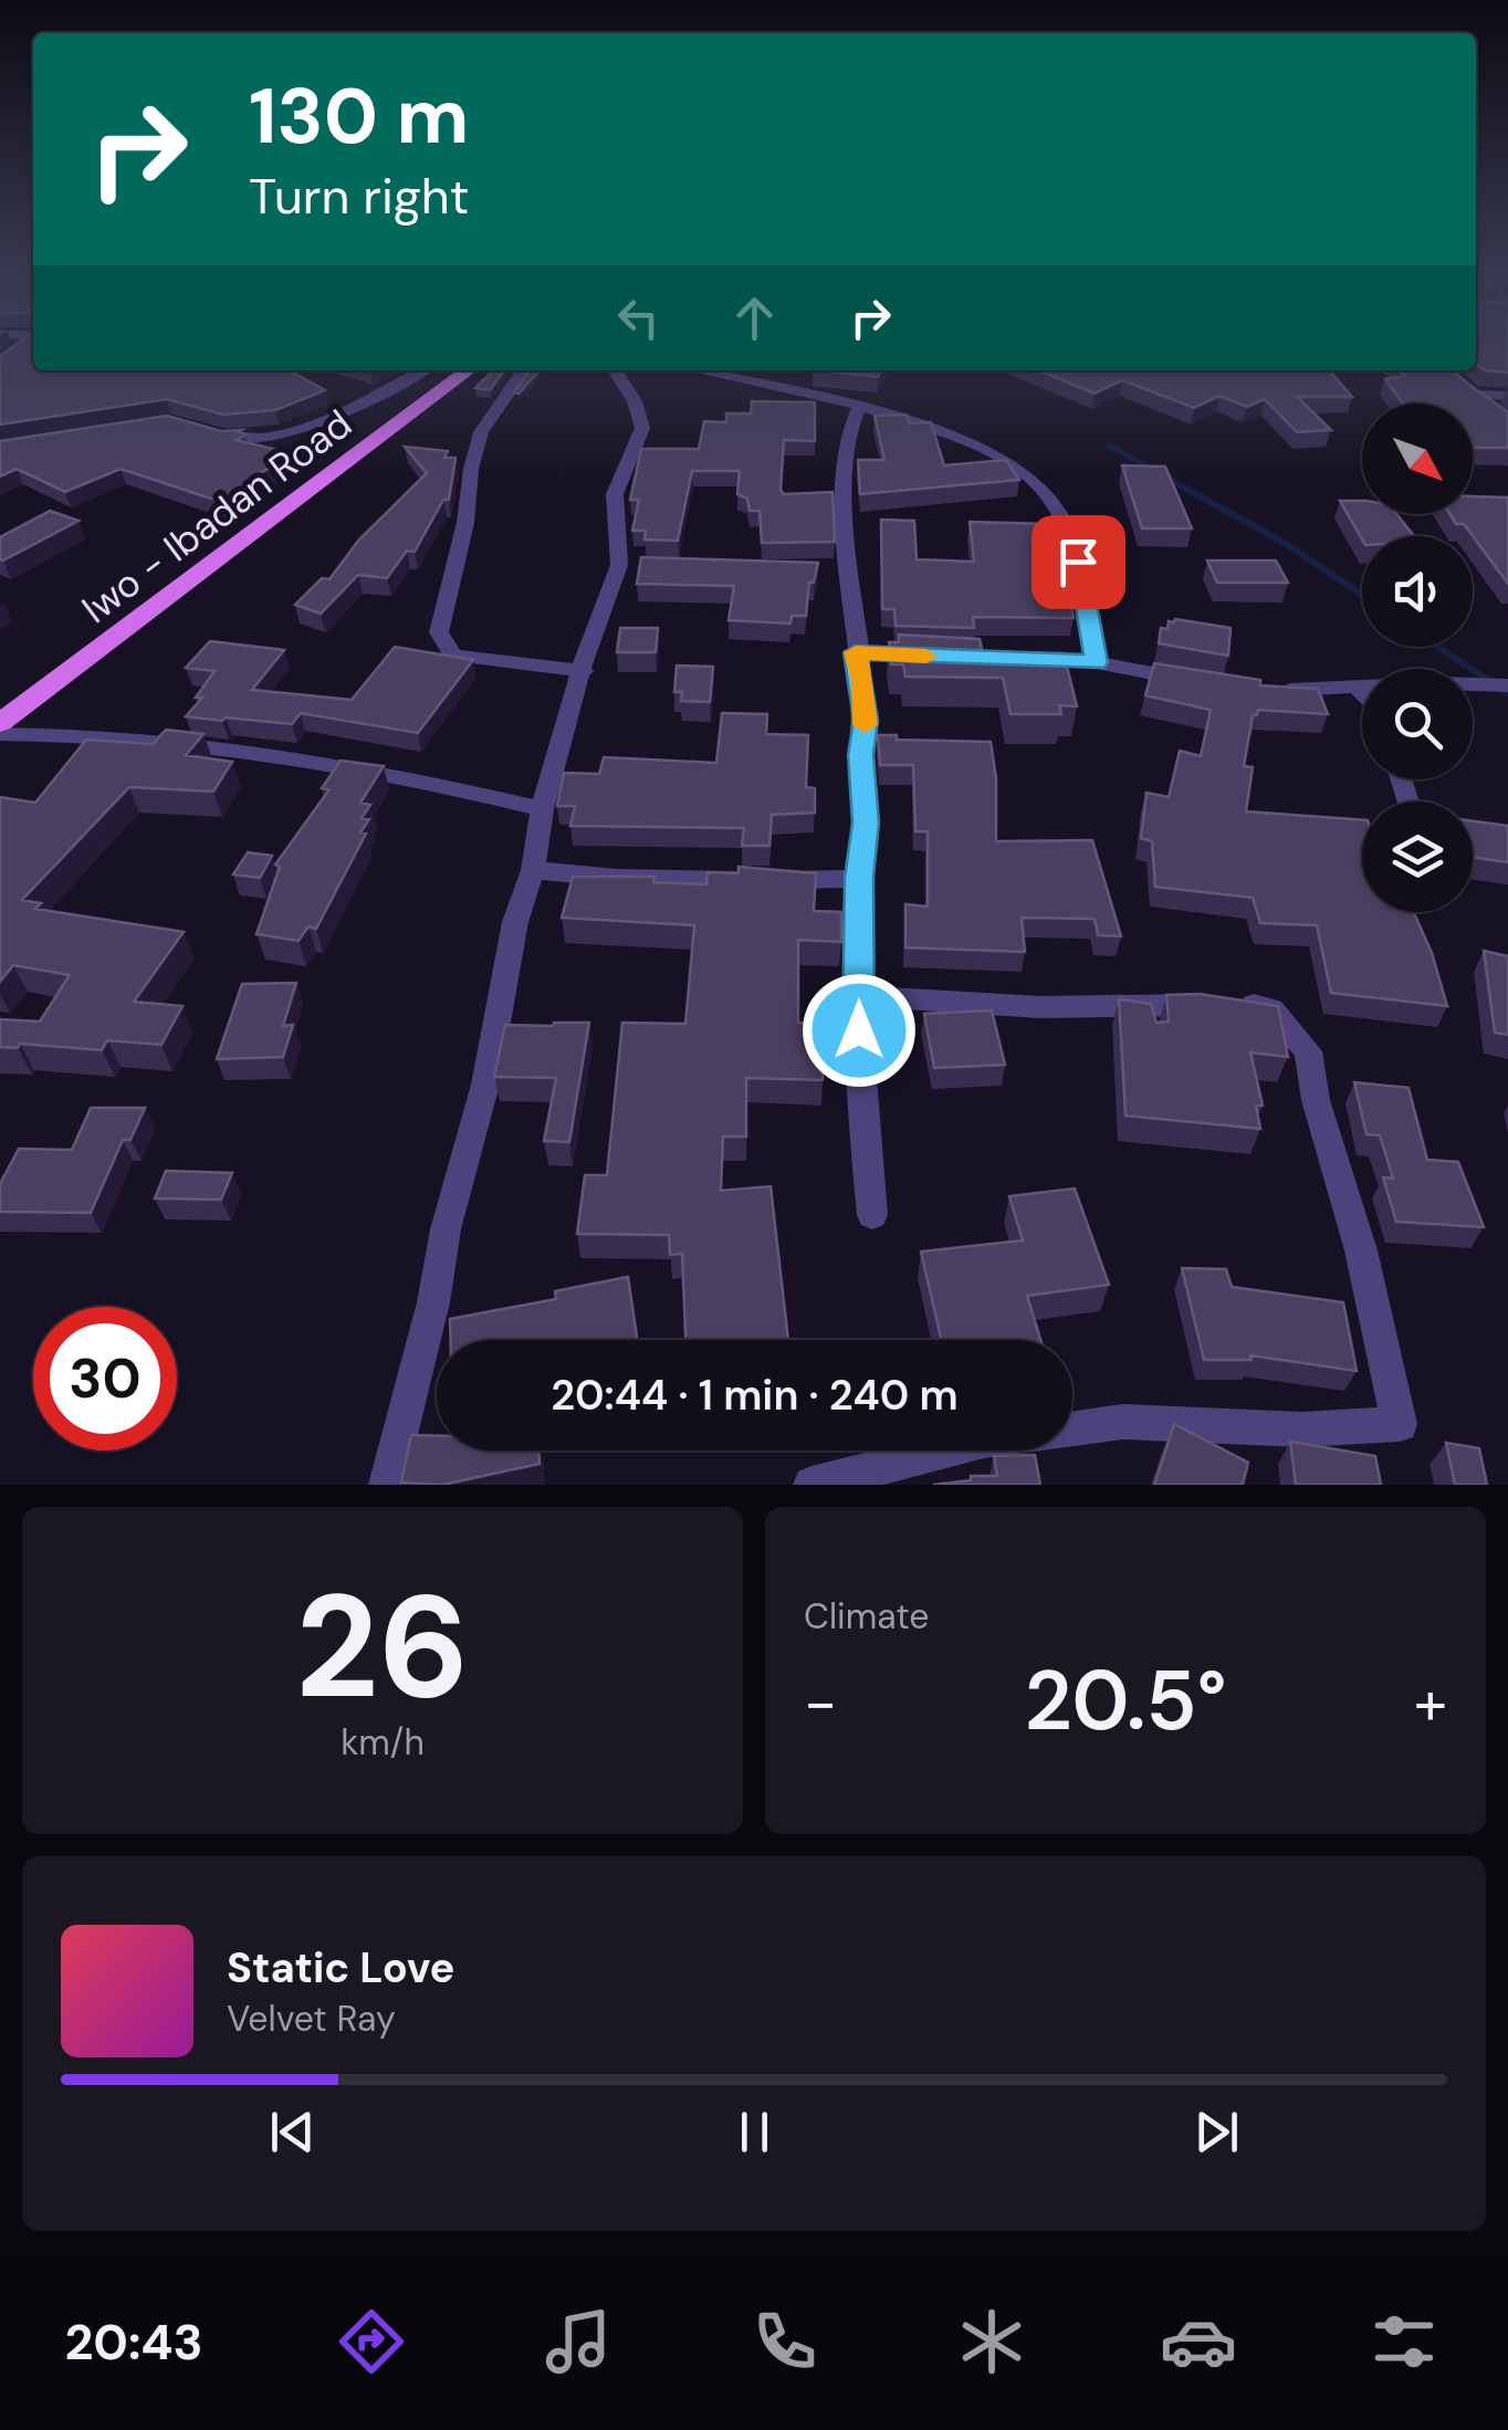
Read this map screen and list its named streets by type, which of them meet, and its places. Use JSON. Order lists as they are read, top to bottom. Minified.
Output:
{"streets":{"main road":["Iwo - Ibadan Road"]},"north":"bottom right","page":{"turn":["130 m","Turn right"],"limit":"30","trip":"20:44 · 1 min · 240 m","tile":[["26","km/h"],"Climate"],"heat":["−","20.5°","+"],"song":["Static Love","Velvet Ray"],"tabs":"20:43"}}
